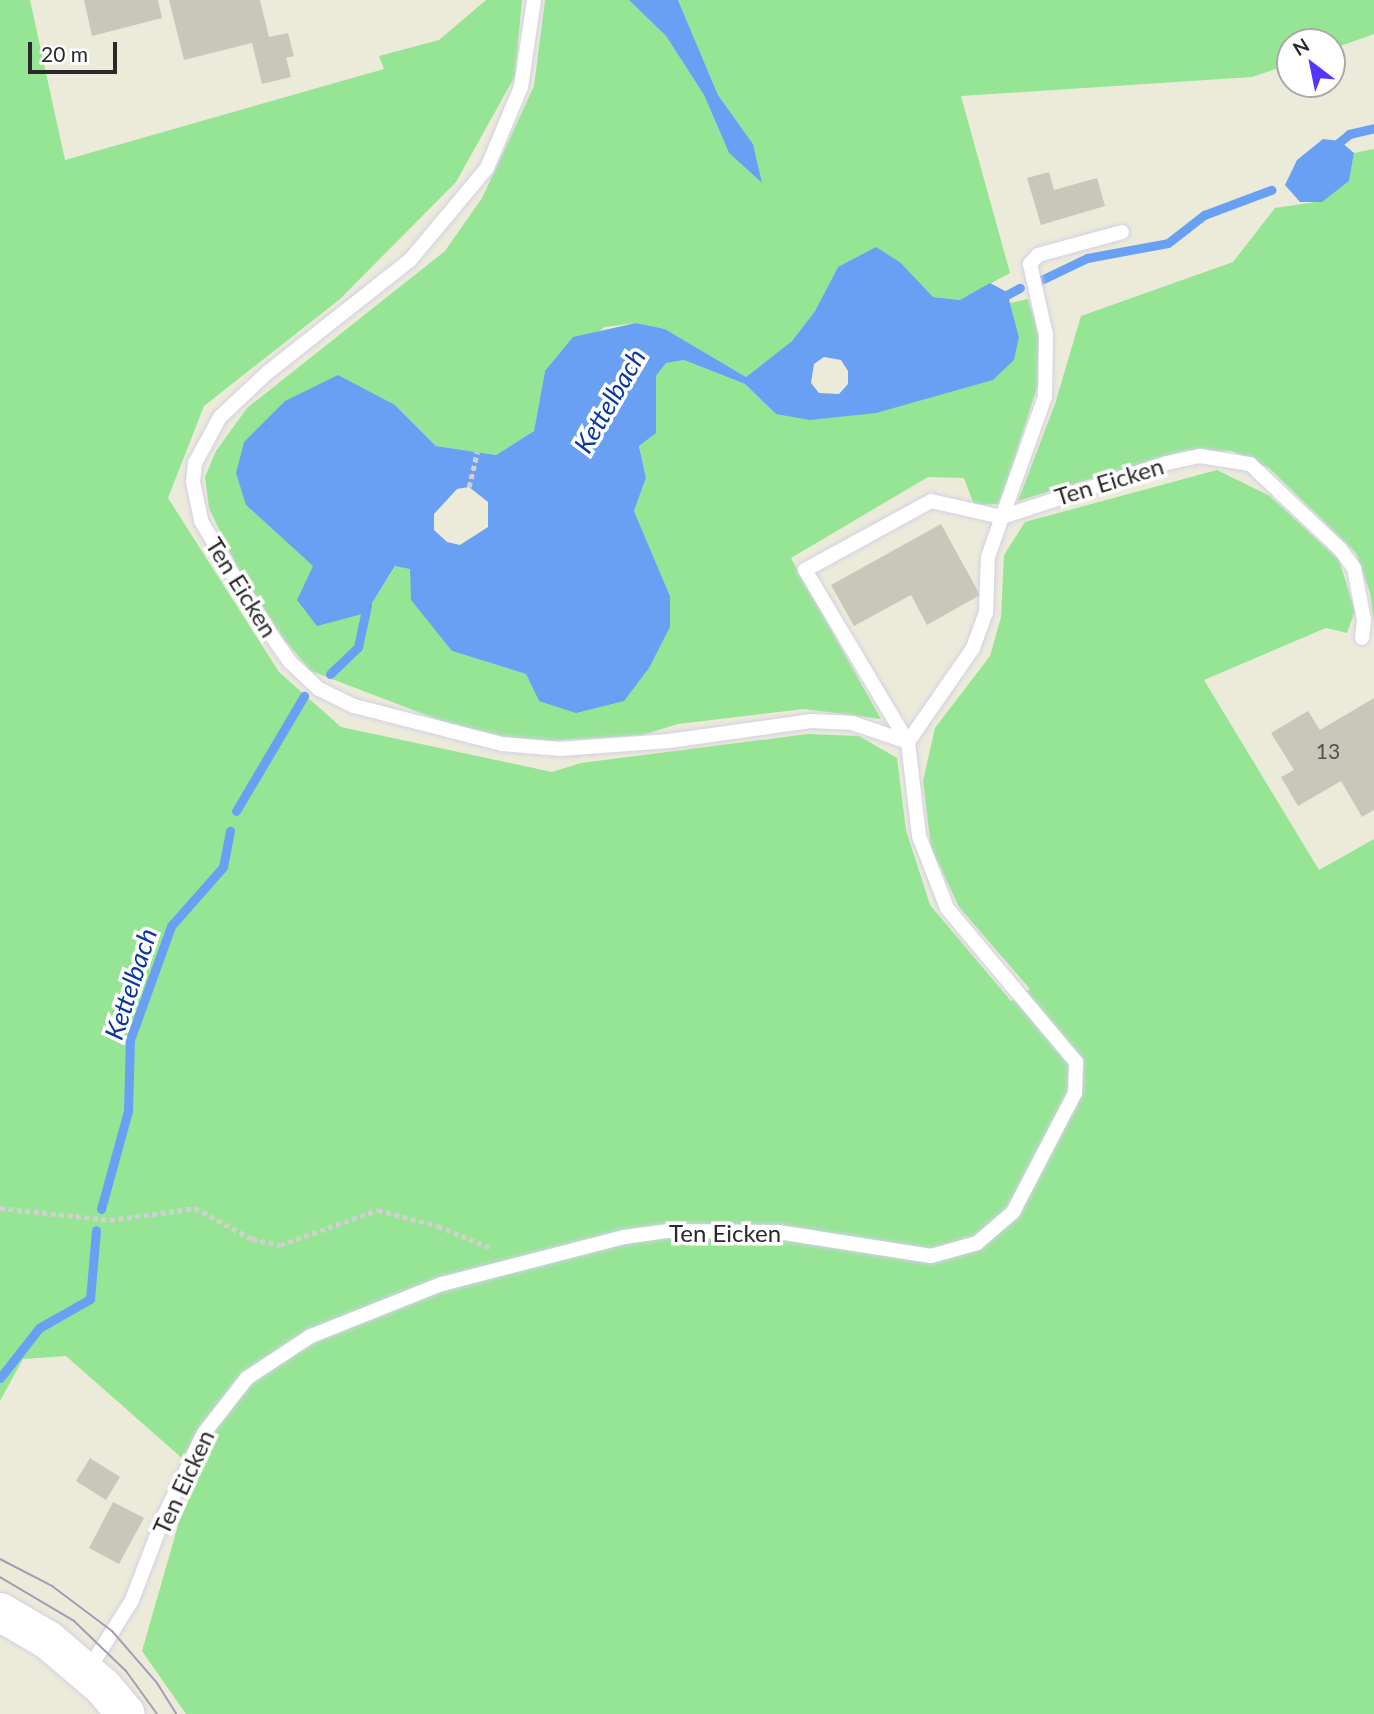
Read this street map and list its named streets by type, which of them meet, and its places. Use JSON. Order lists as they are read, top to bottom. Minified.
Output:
{"streets":{"lane":["Ten Eicken"]},"water":["Kettelbach"],"house_numbers":["13"],"scale_bar":"20 m","north":"top left"}
